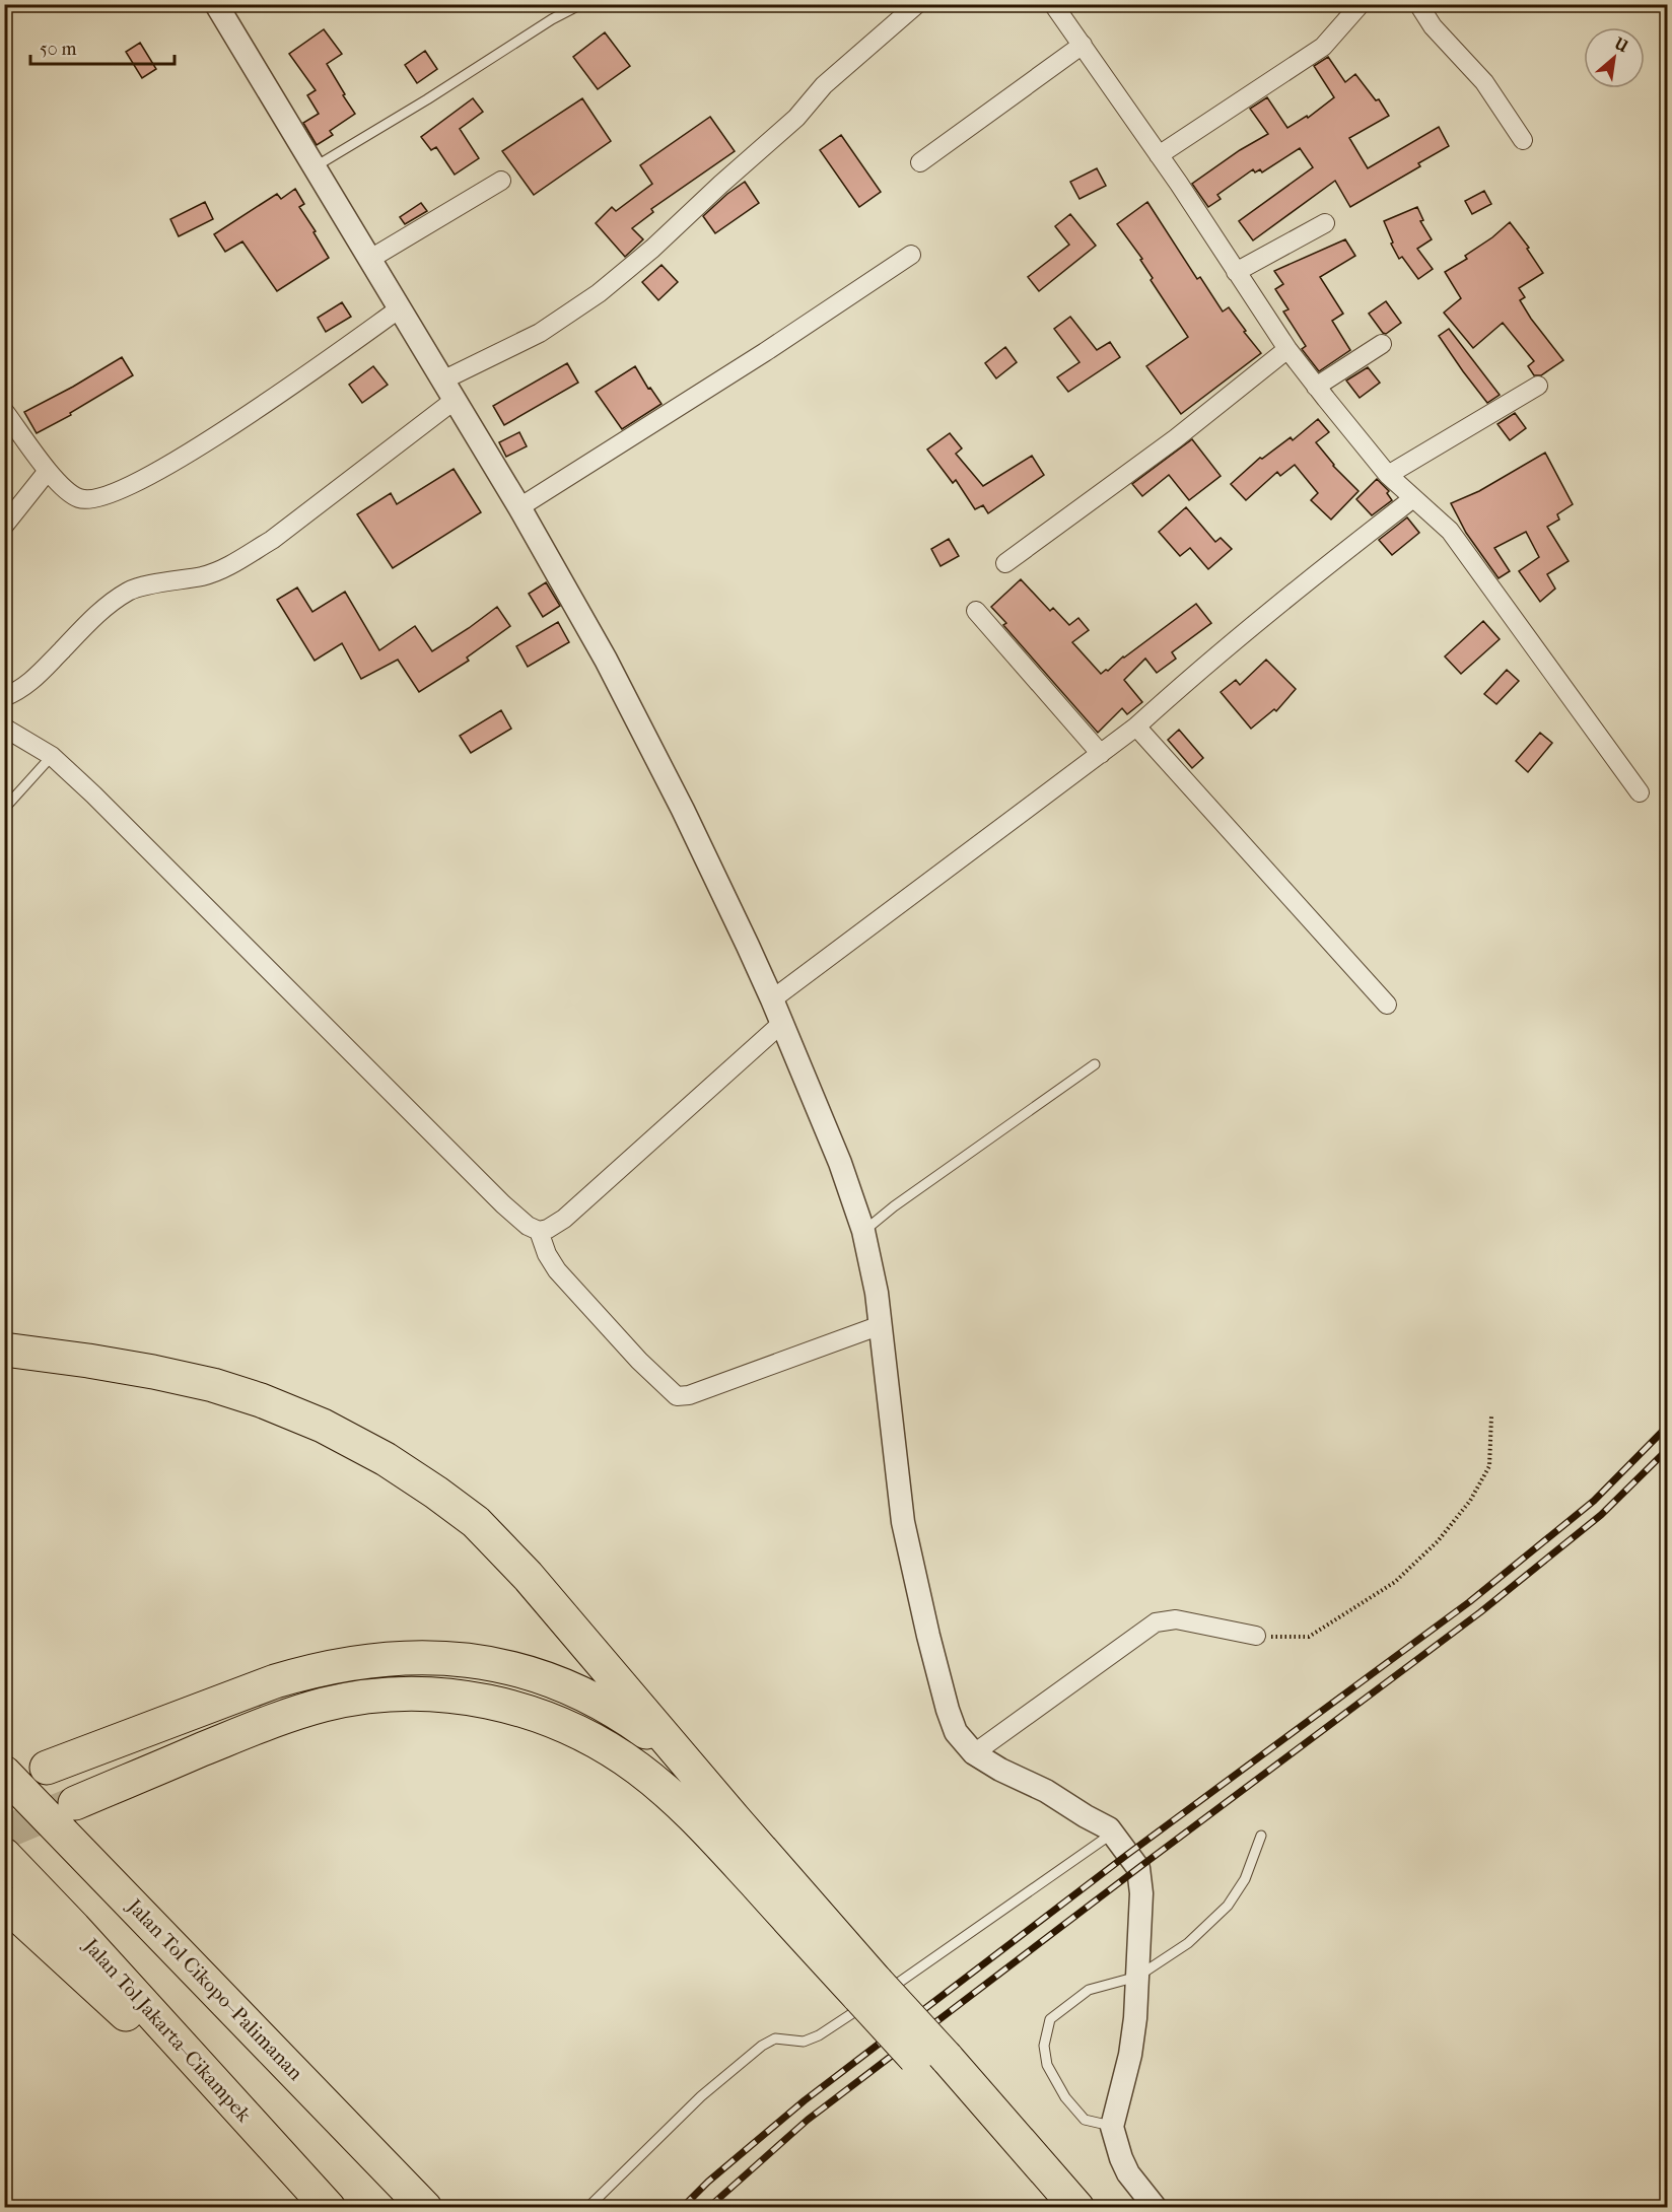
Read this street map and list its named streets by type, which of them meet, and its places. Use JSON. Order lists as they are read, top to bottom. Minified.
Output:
{"streets":{"highway":["Jalan Tol Cikopo–Palimanan","Jalan Tol Jakarta–Cikampek"]},"scale_bar":"50 m","north":"top right"}
